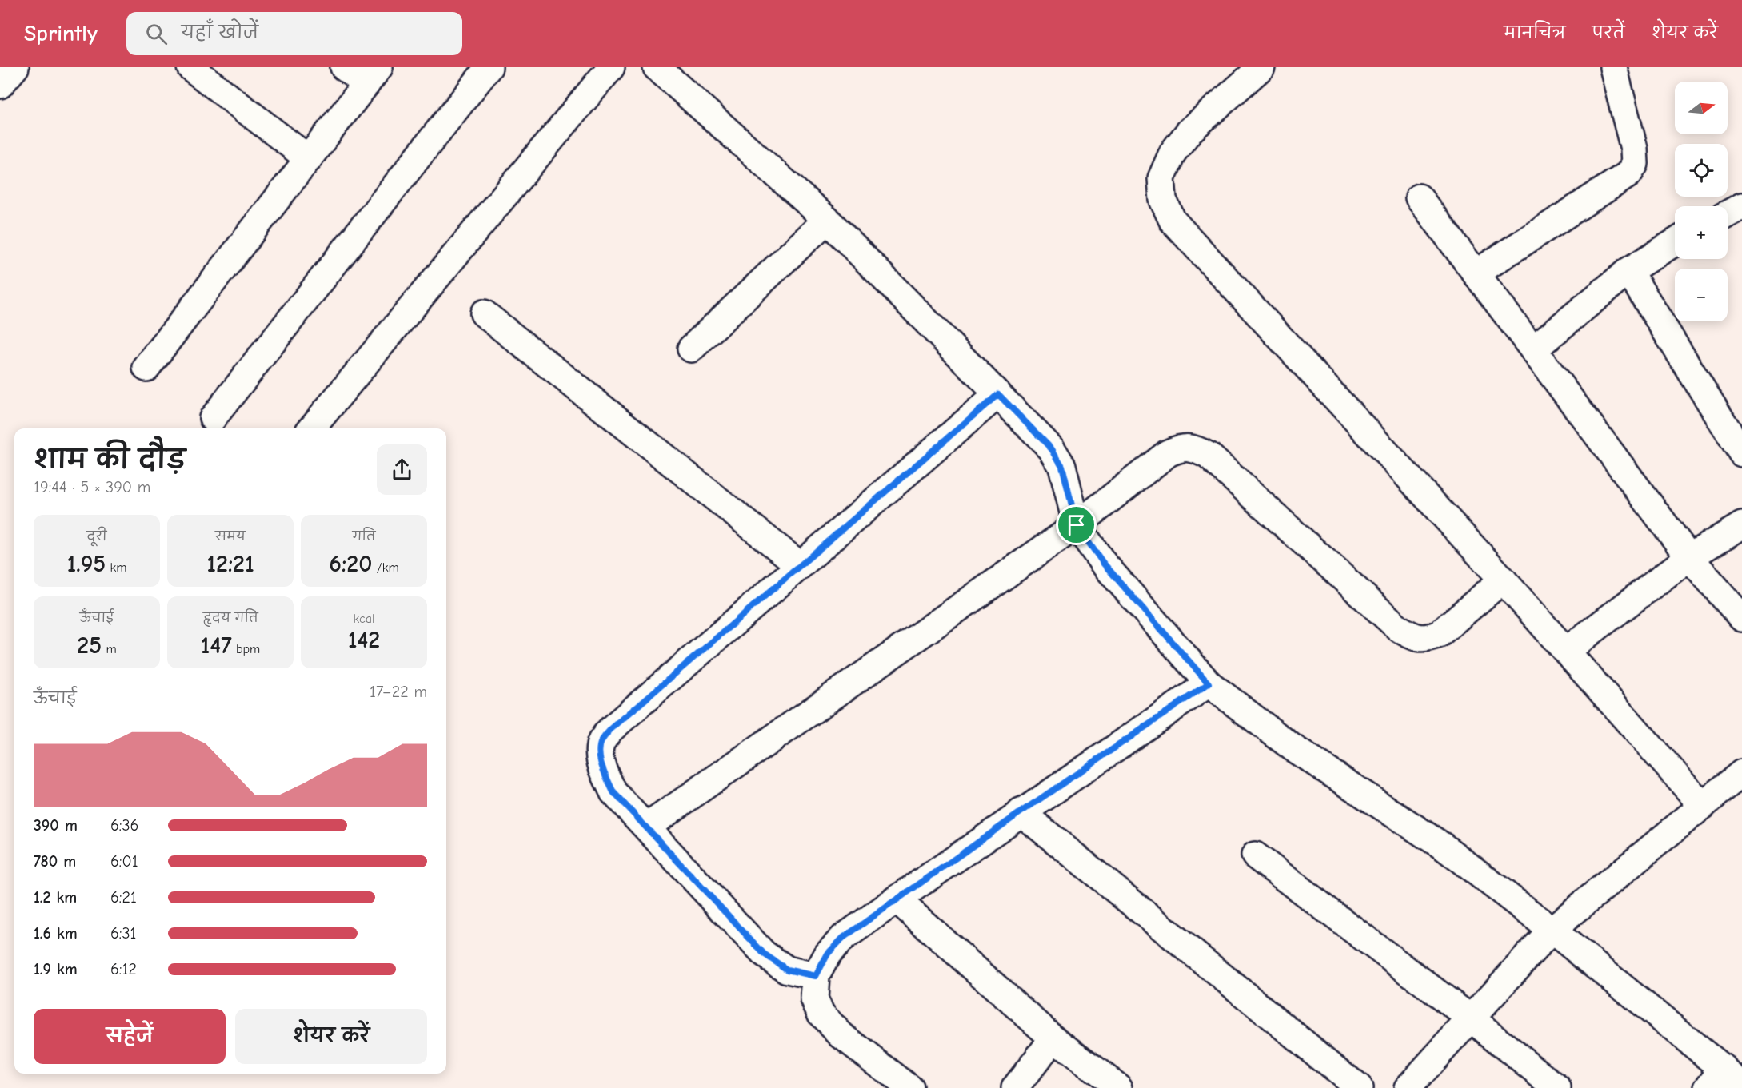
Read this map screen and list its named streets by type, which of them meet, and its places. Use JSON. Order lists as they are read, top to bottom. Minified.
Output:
{"north":"right","page":{"header":"Sprintly","search":"यहाँ खोजें","nav":["मानचित्र","परतें","शेयर करें"],"map_buttons":["+","−"],"heading":["शाम की दौड़","19:44 · 5 × 390 m"],"stats":[["दूरी","1.95 km"],["समय","12:21"],["गति","6:20 /km"],["ऊँचाई","25 m"],["हृदय गति","147 bpm"],["kcal","142"]],"chart":["ऊँचाई","17–22 m"],"list":[{"name":"390 m","note":"6:36"},{"name":"780 m","note":"6:01"},{"name":"1.2 km","note":"6:21"},{"name":"1.6 km","note":"6:31"},{"name":"1.9 km","note":"6:12"}],"buttons":["सहेजें","शेयर करें"]}}
